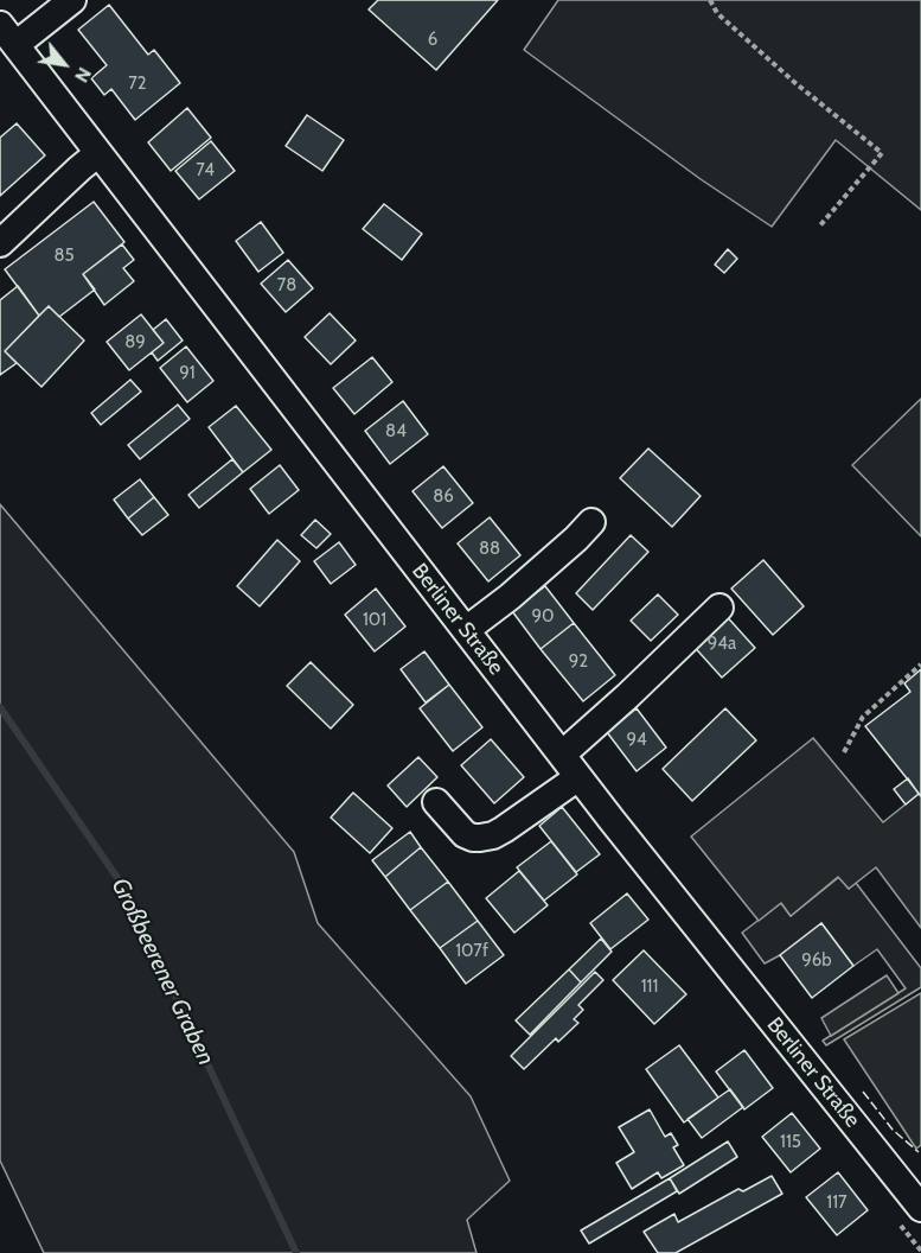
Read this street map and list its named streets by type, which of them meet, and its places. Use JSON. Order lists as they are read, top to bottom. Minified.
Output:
{"streets":{"street":["Berliner Straße"]},"water":["Großbeerener Graben"],"house_numbers":["6","72","74","85","78","89","91","84","86","88","90","101","94a","92","94","107f","96b","111","115","117"],"north":"bottom right"}
